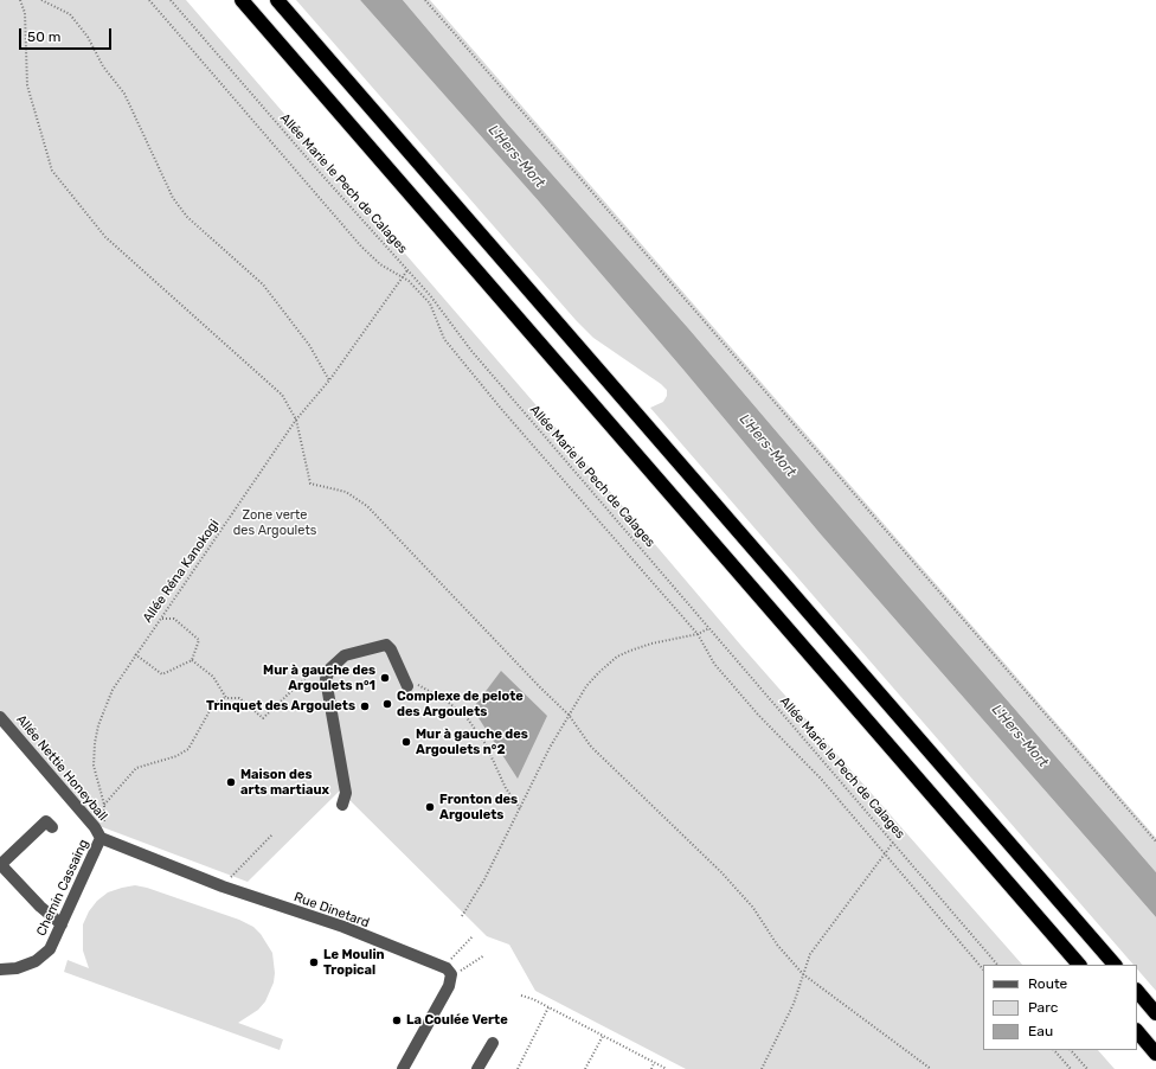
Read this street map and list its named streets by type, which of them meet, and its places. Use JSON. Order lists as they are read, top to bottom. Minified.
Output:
{"streets":{"street":["Allée Nettie Honeyball","Chemin Cassaing","Rue Dinetard"],"path":["Allée Marie le Pech de Calages","Allée Réna Kanokogi"]},"crossings":[["Allée Marie le Pech de Calages","Allée Réna Kanokogi"],["Allée Réna Kanokogi","Allée Nettie Honeyball"],["Allée Réna Kanokogi","Chemin Cassaing"],["Allée Réna Kanokogi","Rue Dinetard"],["Allée Nettie Honeyball","Chemin Cassaing"],["Allée Nettie Honeyball","Rue Dinetard"],["Chemin Cassaing","Rue Dinetard"]],"water":["L'Hers-Mort"],"parks":["Zone verte des Argoulets"],"places":["Mur à gauche des Argoulets n°1","Complexe de pelote des Argoulets","Trinquet des Argoulets","Mur à gauche des Argoulets n°2","Maison des arts martiaux","Fronton des Argoulets","Le Moulin Tropical","La Coulée Verte"],"legend":["Route","Parc","Eau"],"scale_bar":"50 m"}
